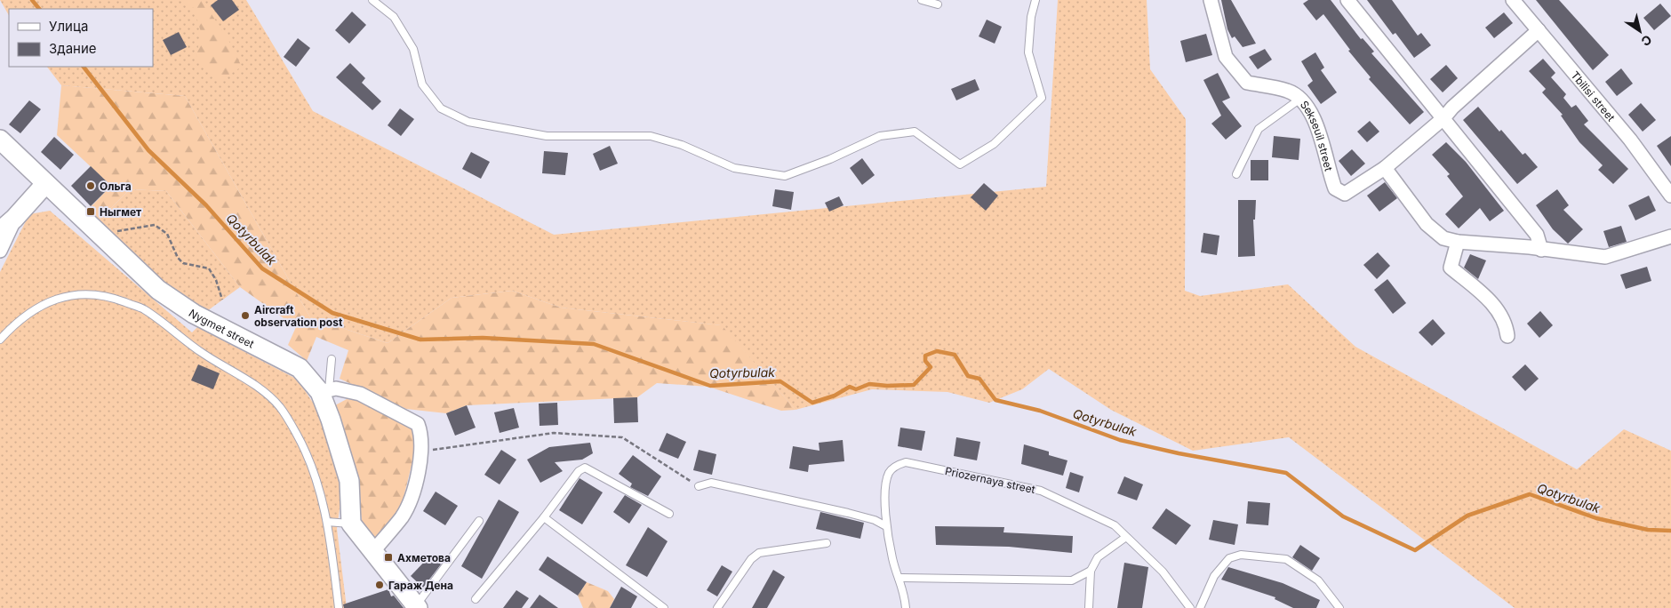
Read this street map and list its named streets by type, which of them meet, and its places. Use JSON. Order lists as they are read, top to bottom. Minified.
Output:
{"streets":{"main road":["Nygmet street"],"street":["Tbilisi street","Sekseuil street"],"lane":["Priozernaya street"]},"crossings":[["Tbilisi street","Sekseuil street"]],"water":["Qotyrbulak"],"places":{"other":["Ольга","Aircraft observation post","Гараж Дена"],"transit":["Ныгмет","Ахметова"]},"legend":["Улица","Здание"],"north":"bottom right"}
